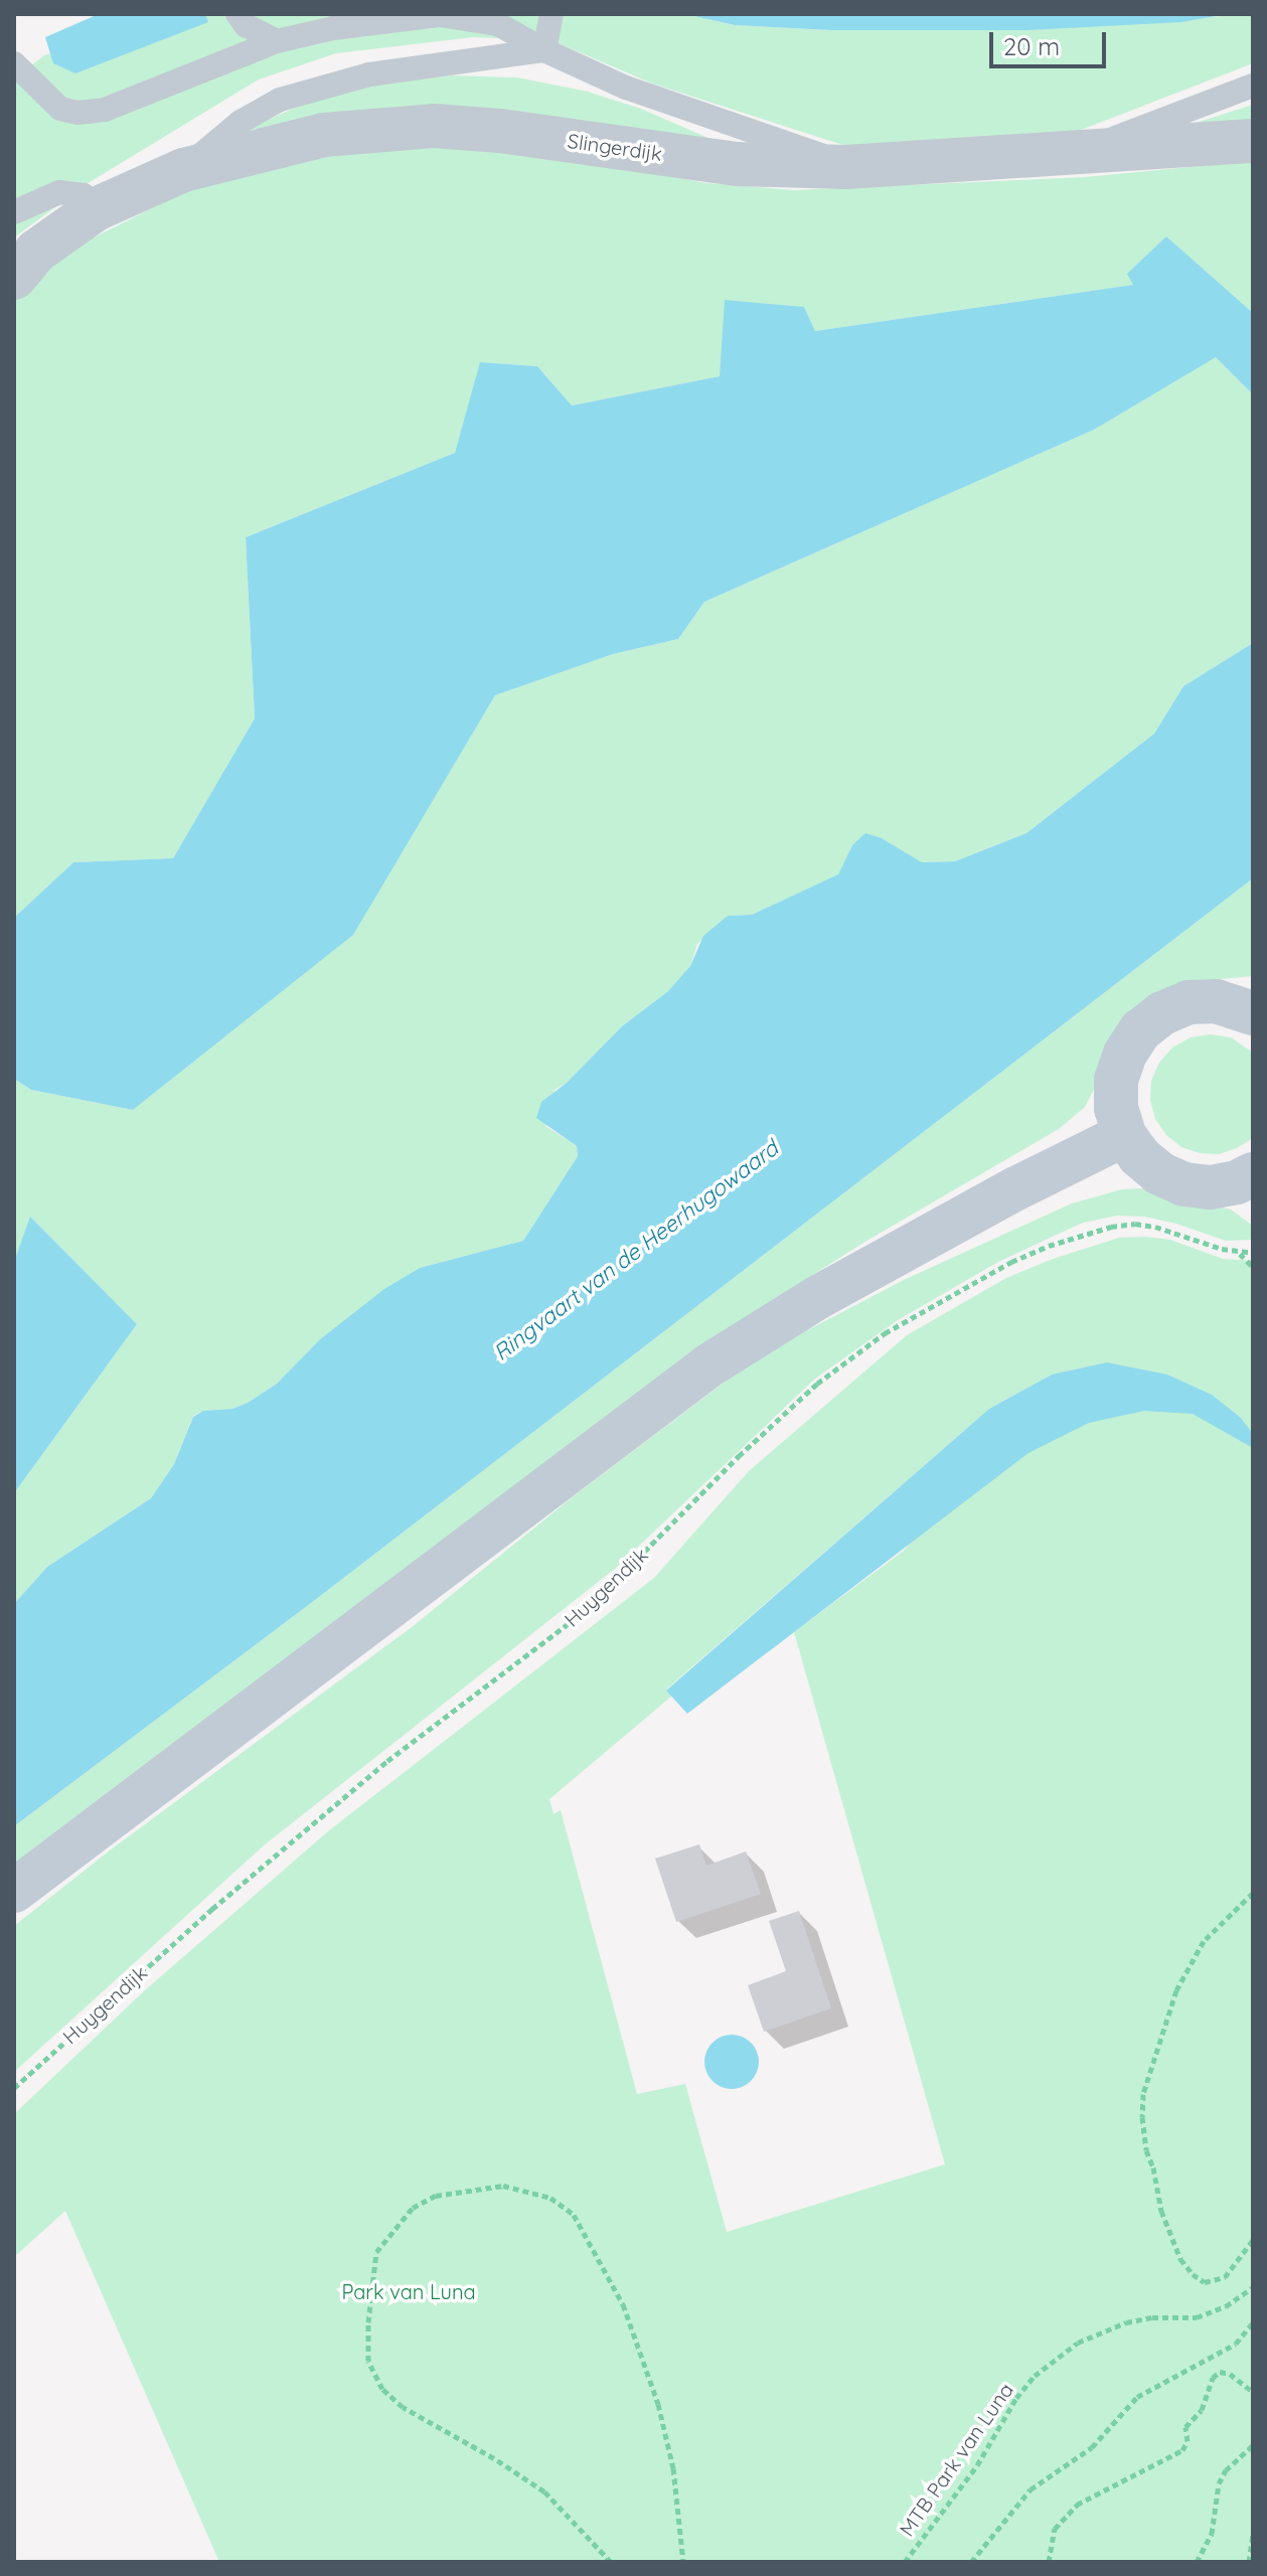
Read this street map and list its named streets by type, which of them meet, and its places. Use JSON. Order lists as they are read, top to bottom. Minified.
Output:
{"streets":{"street":["Slingerdijk"],"path":["Huygendijk","MTB Park van Luna"]},"water":["Ringvaart van de Heerhugowaard"],"parks":["Park van Luna"],"scale_bar":"20 m"}
